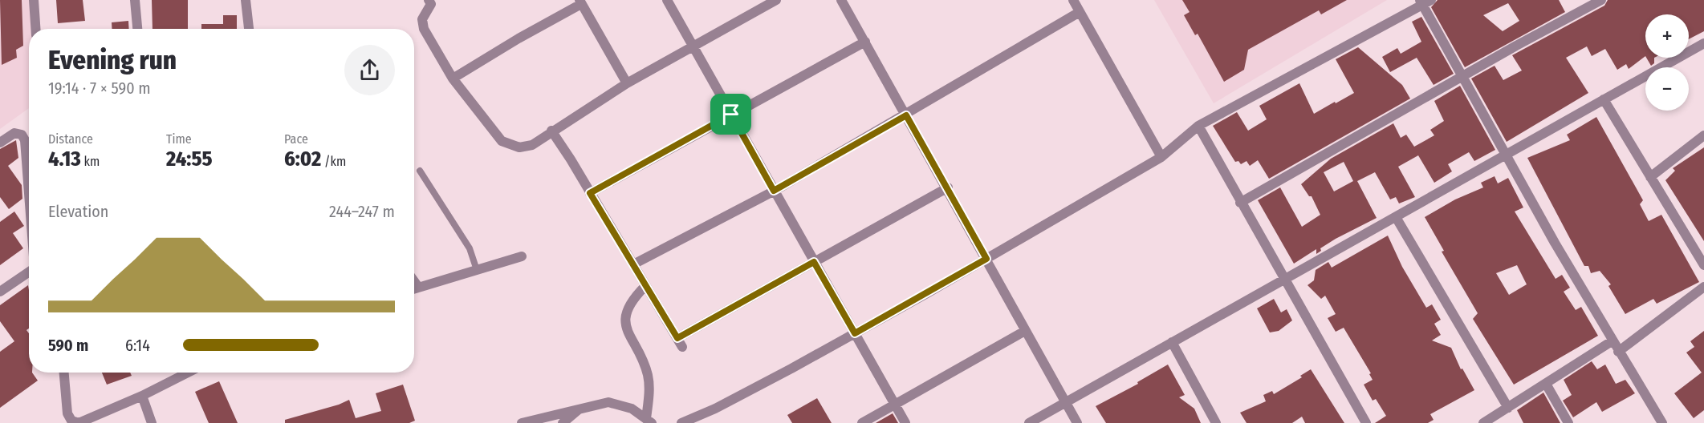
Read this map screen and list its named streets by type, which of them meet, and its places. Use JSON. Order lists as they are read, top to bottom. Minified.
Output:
{"page":{"map_buttons":["+","−"],"heading":["Evening run","19:14 · 7 × 590 m"],"stats":[["Distance","4.13 km"],["Time","24:55"],["Pace","6:02 /km"]],"chart":["Elevation","244–247 m"],"list":[{"name":"590 m","note":"6:14"}]}}
